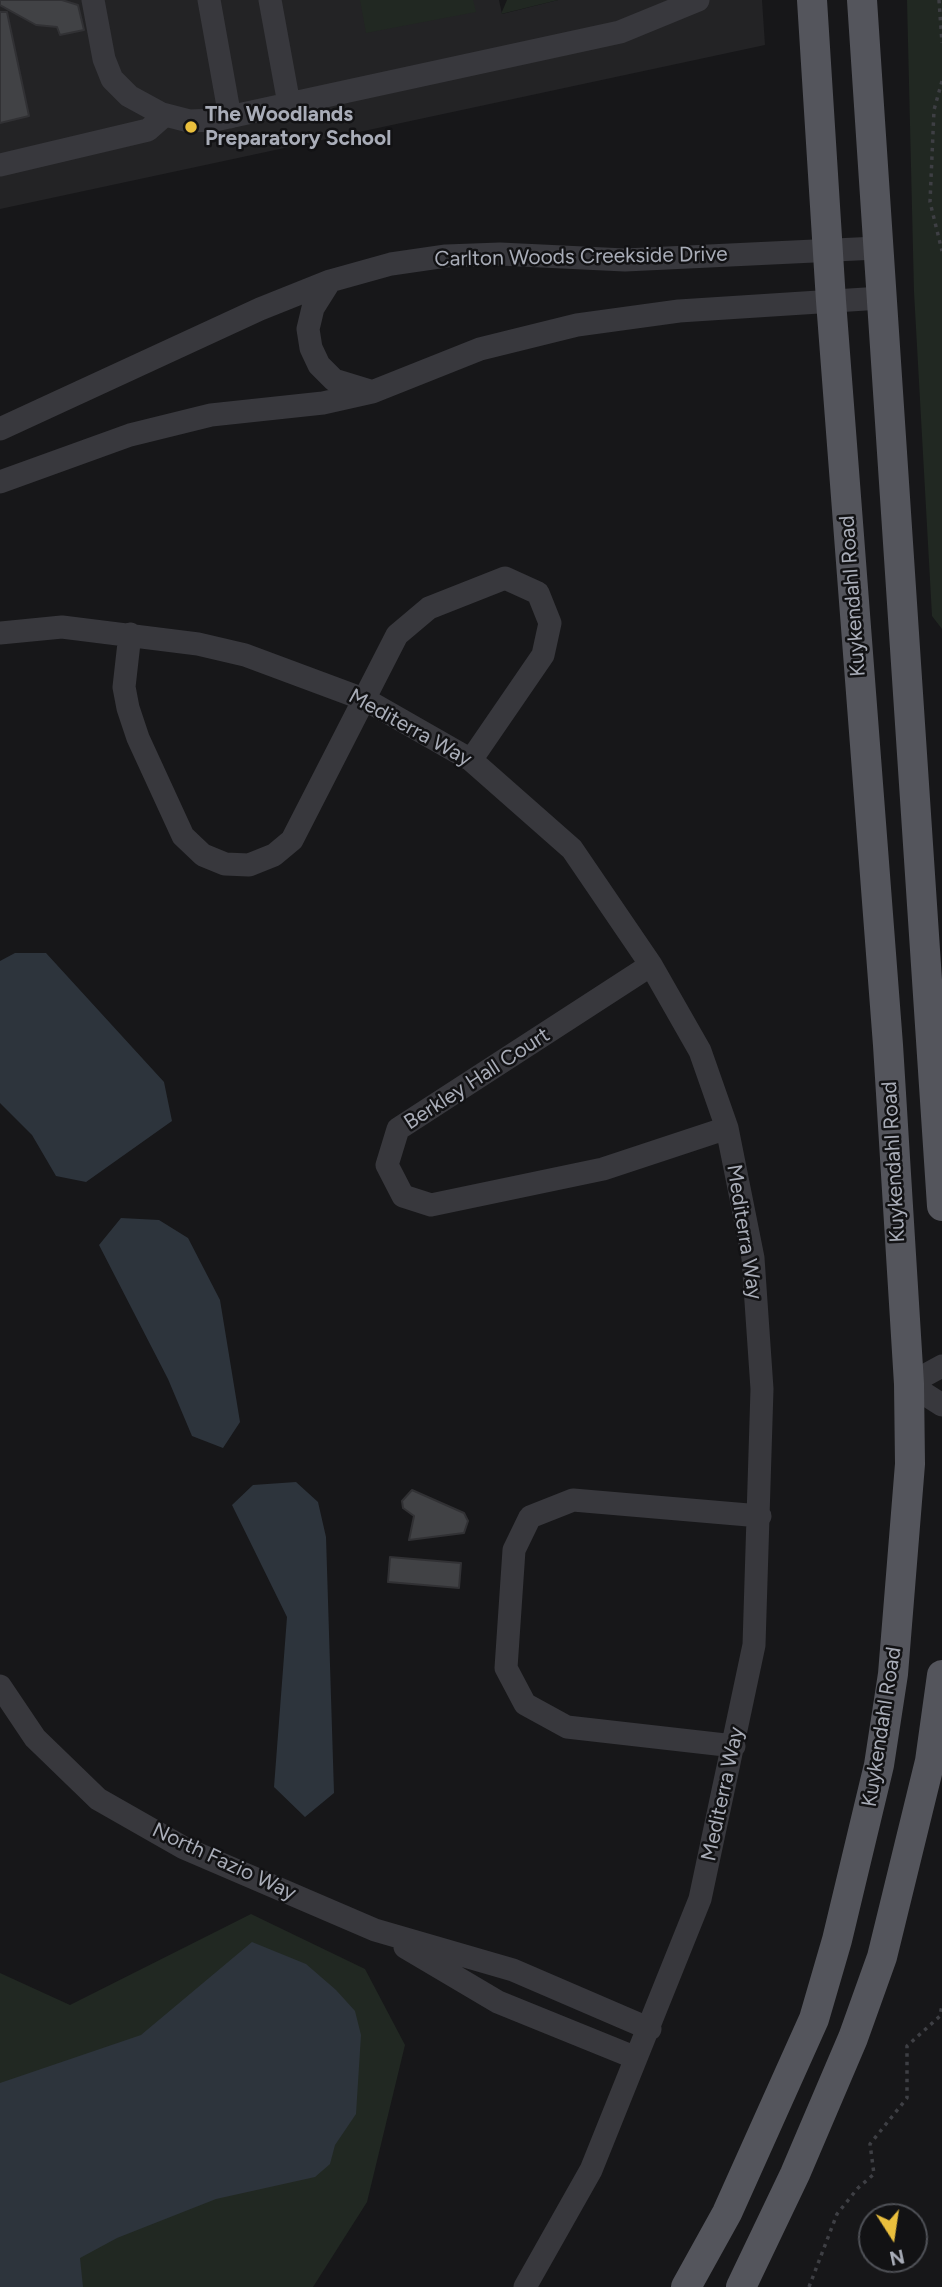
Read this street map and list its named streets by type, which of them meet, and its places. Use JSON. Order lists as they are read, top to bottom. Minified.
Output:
{"streets":{"main road":["Kuykendahl Road"],"street":["Carlton Woods Creekside Drive","Mediterra Way","Berkley Hall Court","North Fazio Way"]},"crossings":[["Carlton Woods Creekside Drive","Kuykendahl Road"],["Mediterra Way","Berkley Hall Court"],["Mediterra Way","North Fazio Way"]],"places":["The Woodlands Preparatory School"],"north":"bottom"}
